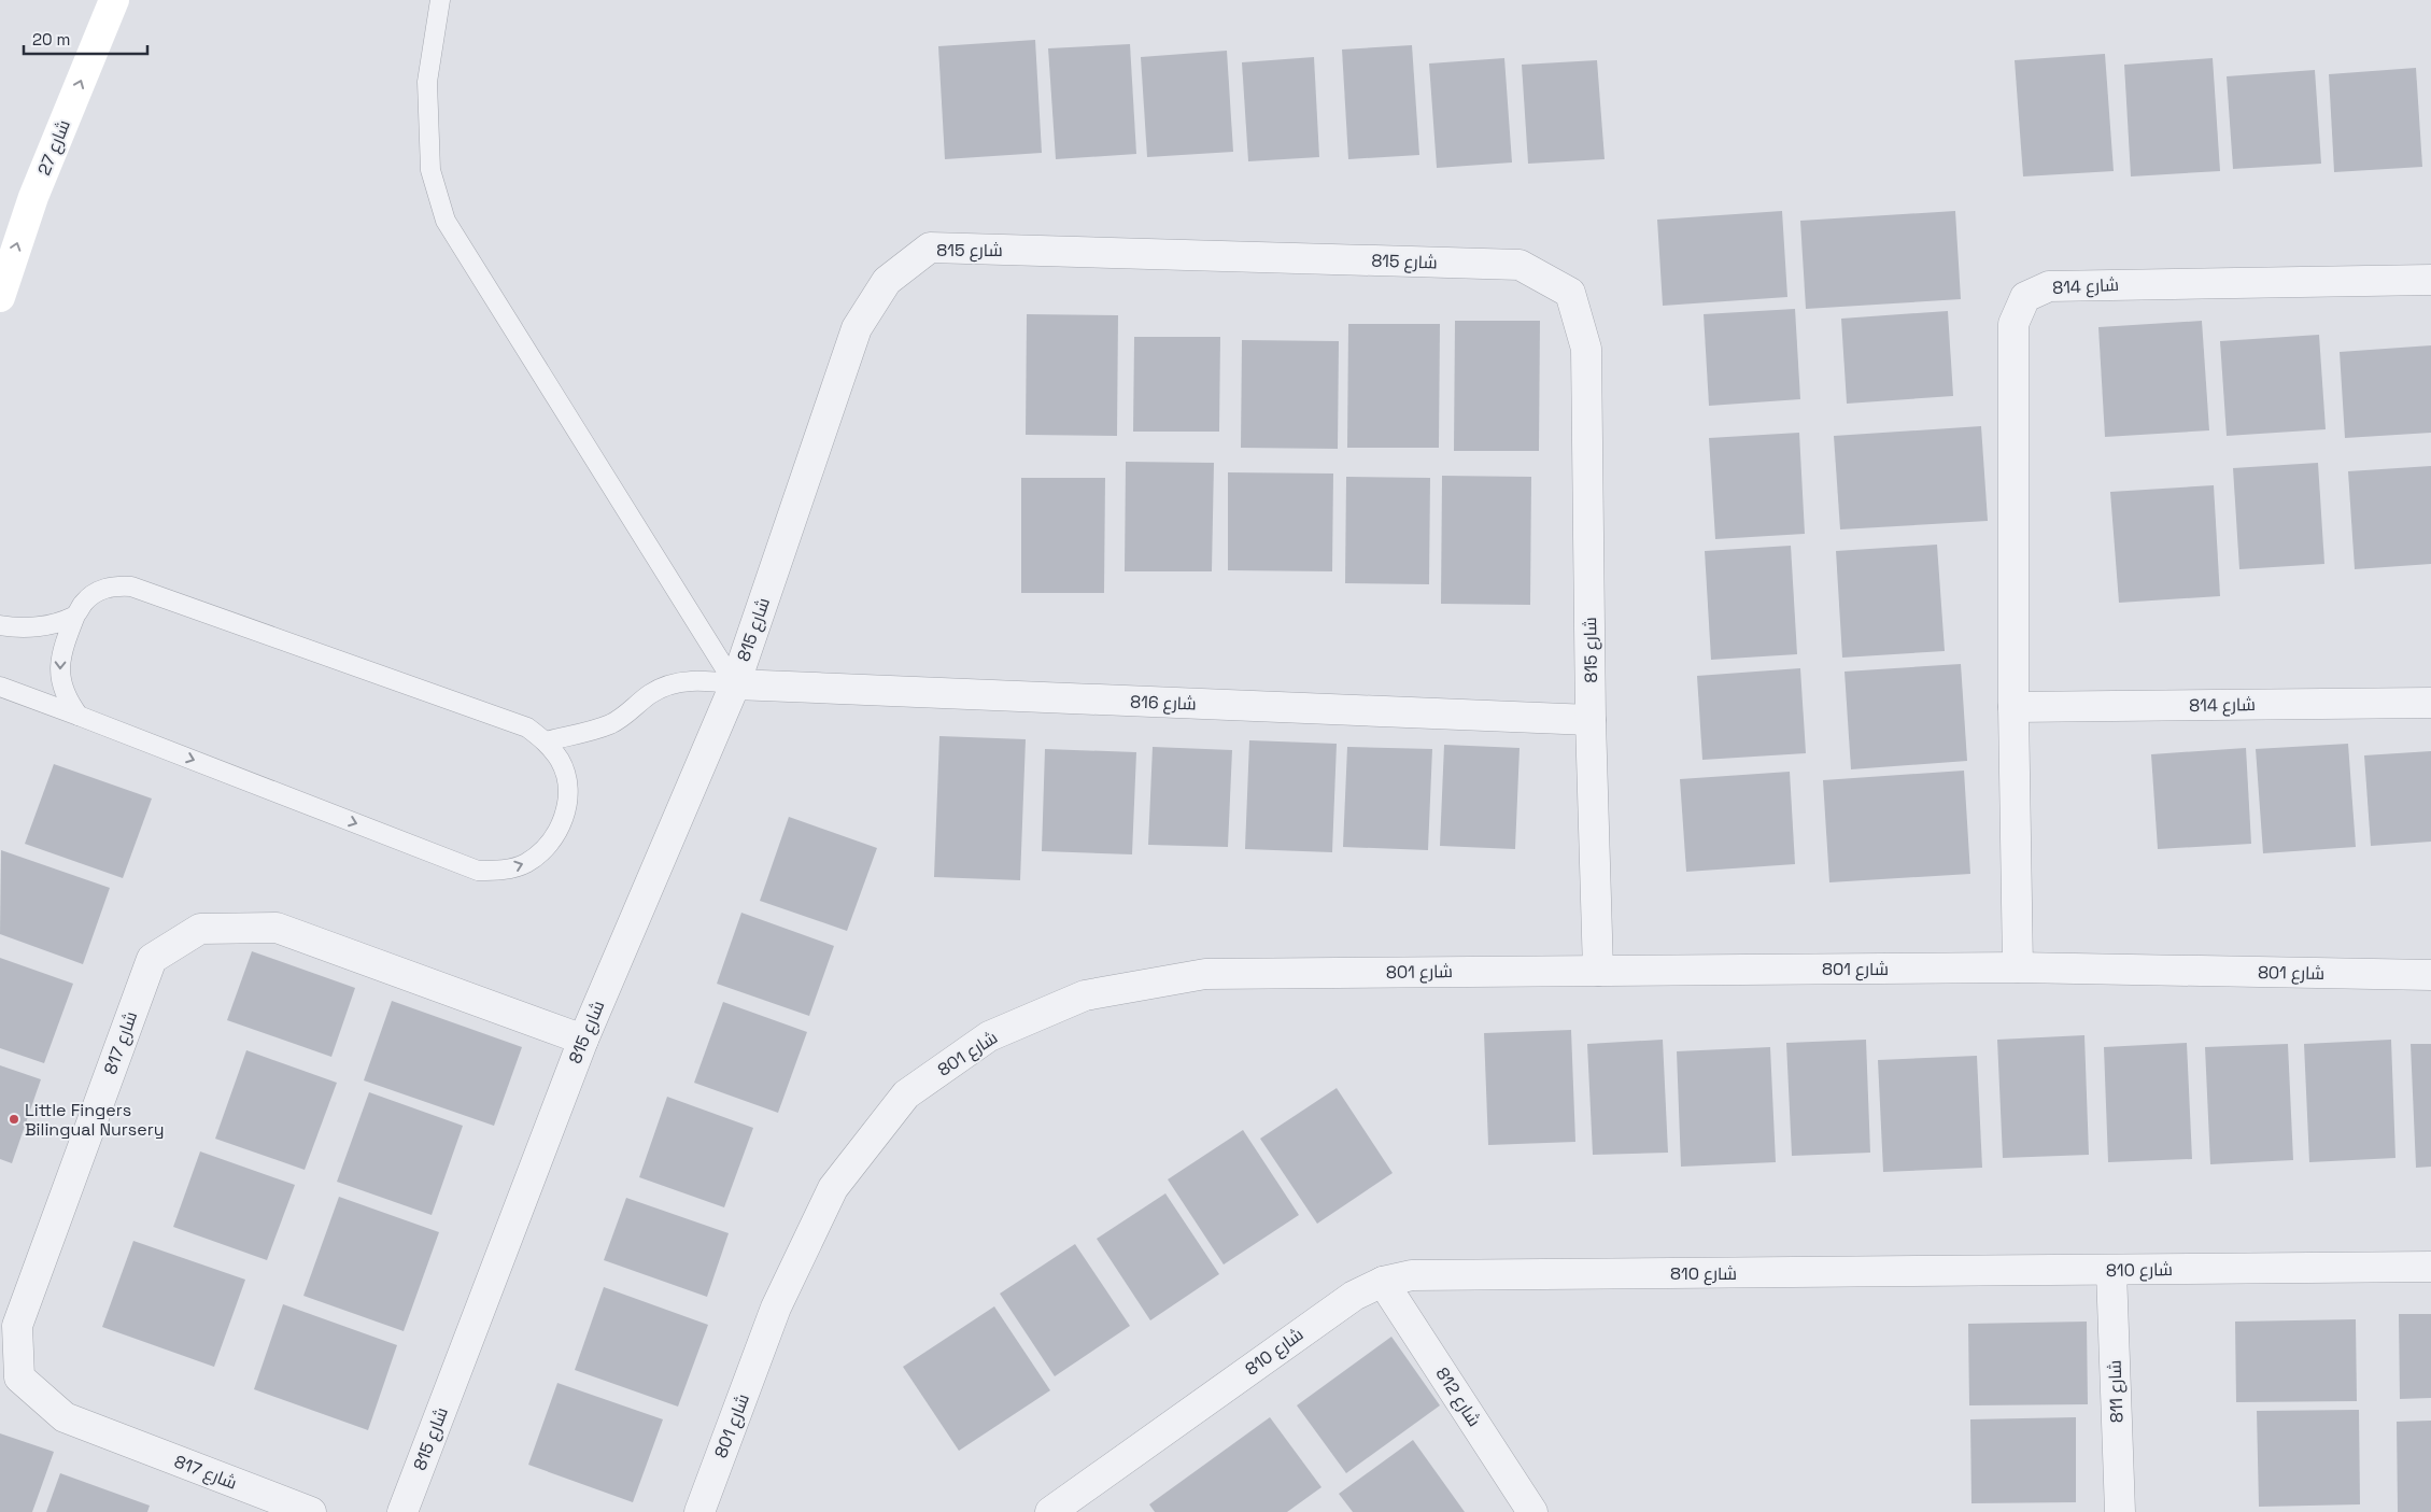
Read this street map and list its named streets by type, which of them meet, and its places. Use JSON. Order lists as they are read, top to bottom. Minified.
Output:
{"streets":{"main road":["شارع 27"],"street":["شارع 815","شارع 814","شارع 816","شارع 801","شارع 817","شارع 810","شارع 811","شارع 812"]},"crossings":[["شارع 815","شارع 816"],["شارع 815","شارع 801"],["شارع 815","شارع 817"],["شارع 814","شارع 801"],["شارع 810","شارع 811"],["شارع 810","شارع 812"]],"one_way":["شارع 27"],"places":["Little Fingers Bilingual Nursery"],"scale_bar":"20 m"}
